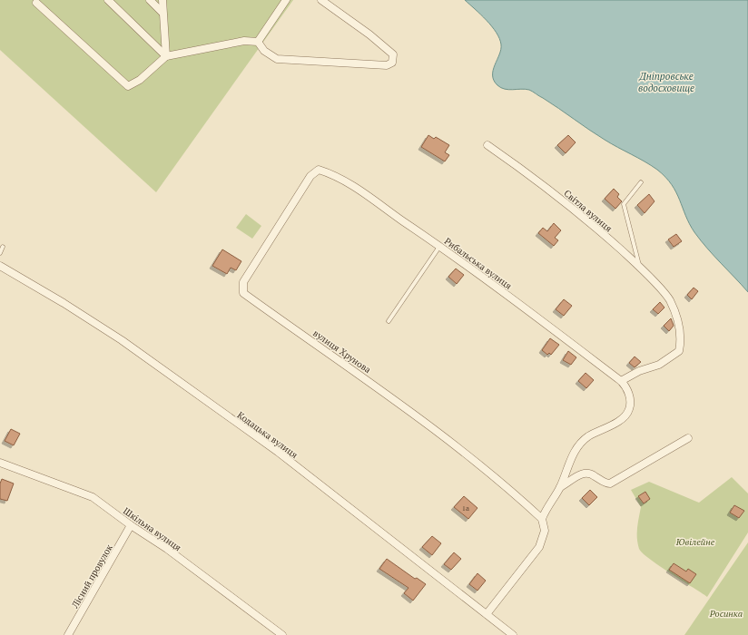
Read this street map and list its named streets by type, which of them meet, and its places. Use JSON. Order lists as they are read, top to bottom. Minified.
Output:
{"streets":{"street":["Світла вулиця","Рибальська вулиця","вулиця Хрунова","Кодацька вулиця","Шкільна вулиця","Лісний провулок"]},"crossings":[["Світла вулиця","Рибальська вулиця"],["Рибальська вулиця","вулиця Хрунова"],["Шкільна вулиця","Лісний провулок"]],"water":["Дніпровське водосховище"],"parks":["Ювілейне","Росинка"],"house_numbers":["1а"]}
